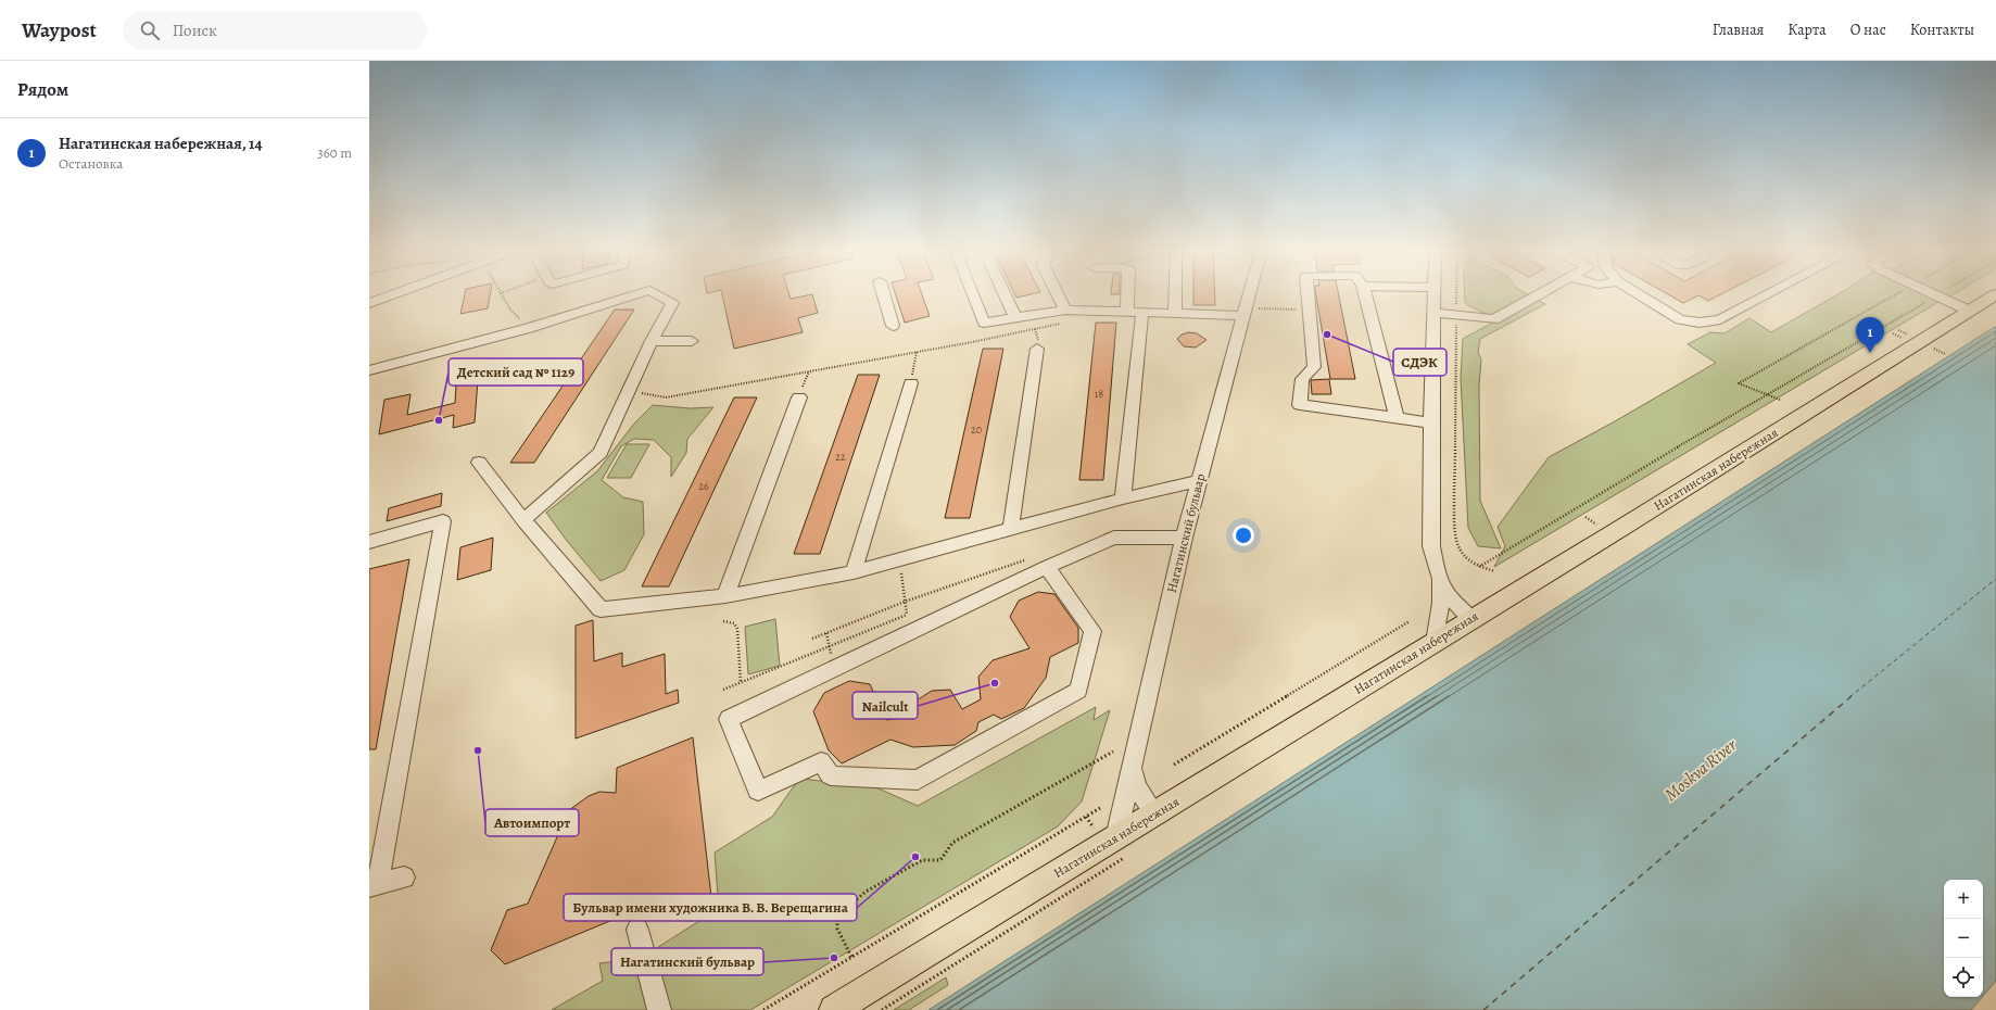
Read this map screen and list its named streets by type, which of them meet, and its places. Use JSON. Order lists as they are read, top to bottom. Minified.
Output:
{"streets":{"main road":["Нагатинская набережная"],"street":["Нагатинский бульвар"]},"crossings":[["Нагатинская набережная","Нагатинский бульвар"]],"water":["Moskva River"],"places":["СДЭК","Детский сад № 1129","Nailcult","Автоимпорт","Бульвар имени художника В. В. Верещагина","Нагатинский бульвар"],"house_numbers":["18","20","22","26"],"page":{"header":"Waypost","search":"Поиск","nav":["Главная","Карта","О нас","Контакты"],"heading":"Рядом","list":[{"mark":"1","name":"Нагатинская набережная, 14","note":"Остановка","value":"360 m"}],"pins":"1","map_buttons":["+","−"]}}
